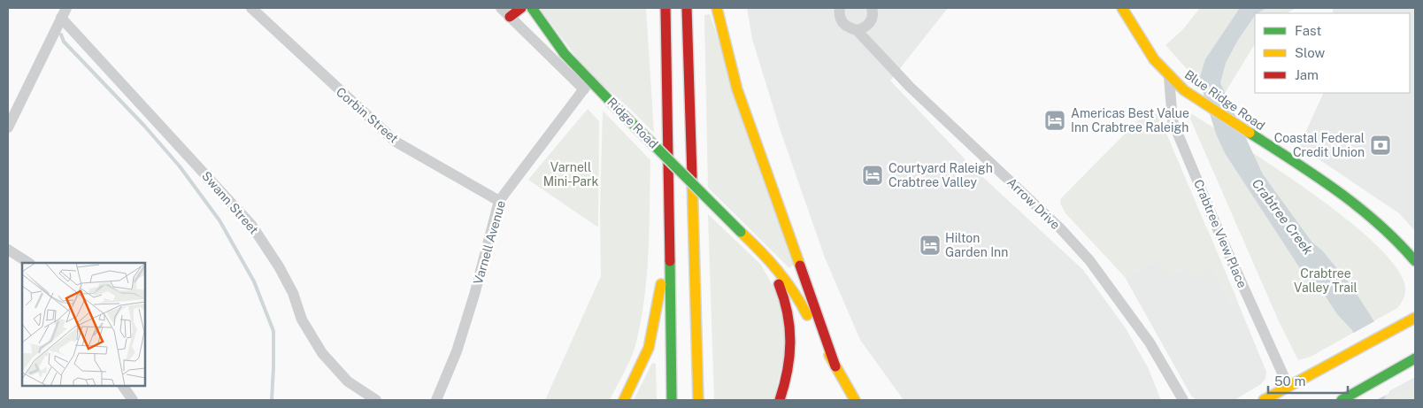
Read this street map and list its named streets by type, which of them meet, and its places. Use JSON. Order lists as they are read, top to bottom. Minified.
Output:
{"streets":{"main road":["Blue Ridge Road","Ridge Road"],"street":["Corbin Street","Swann Street","Arrow Drive","Crabtree View Place","Varnell Avenue"]},"crossings":[["Blue Ridge Road","Crabtree View Place"],["Corbin Street","Varnell Avenue"],["Ridge Road","Varnell Avenue"]],"water":["Crabtree Creek"],"parks":["Varnell Mini-Park","Crabtree Valley Trail"],"places":{"hotel":["Americas Best Value Inn Crabtree Raleigh","Courtyard Raleigh Crabtree Valley","Hilton Garden Inn"],"bank":["Coastal Federal Credit Union"]},"legend":["Fast","Slow","Jam"],"scale_bar":"50 m"}
